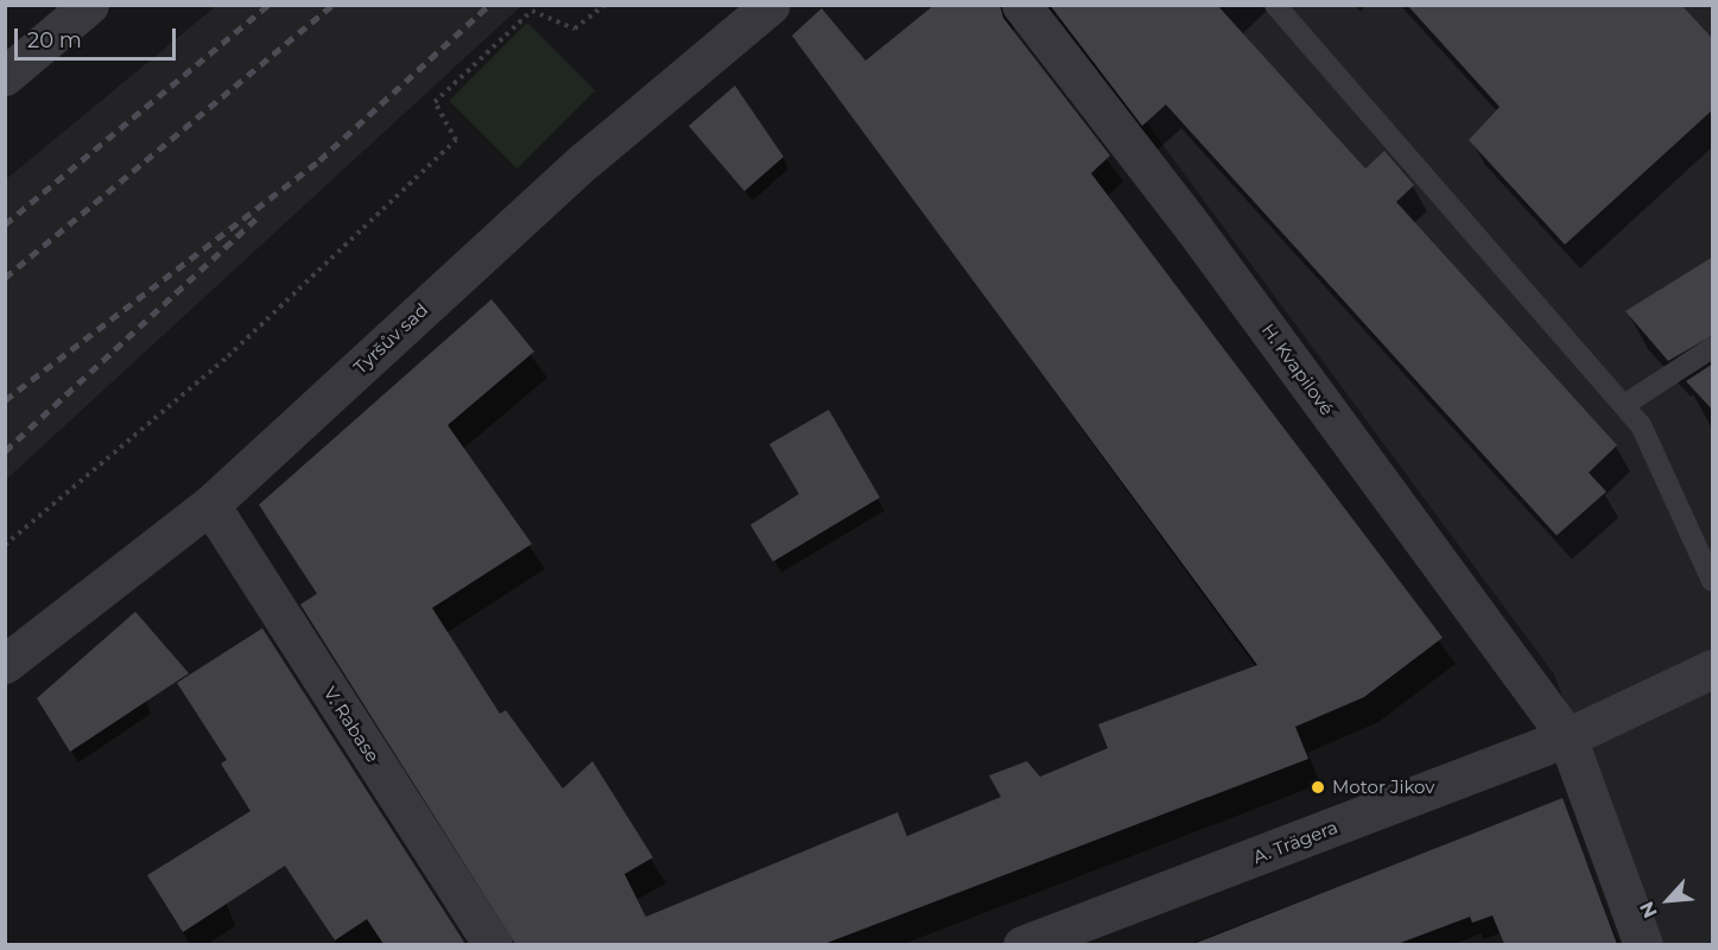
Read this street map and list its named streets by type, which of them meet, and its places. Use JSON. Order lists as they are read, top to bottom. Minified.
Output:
{"streets":{"street":["Tyršův sad","H. Kvapilové","V. Rabase","A. Trägera"]},"crossings":[["Tyršův sad","V. Rabase"],["H. Kvapilové","A. Trägera"]],"places":["Motor Jikov"],"scale_bar":"20 m","north":"bottom left"}
